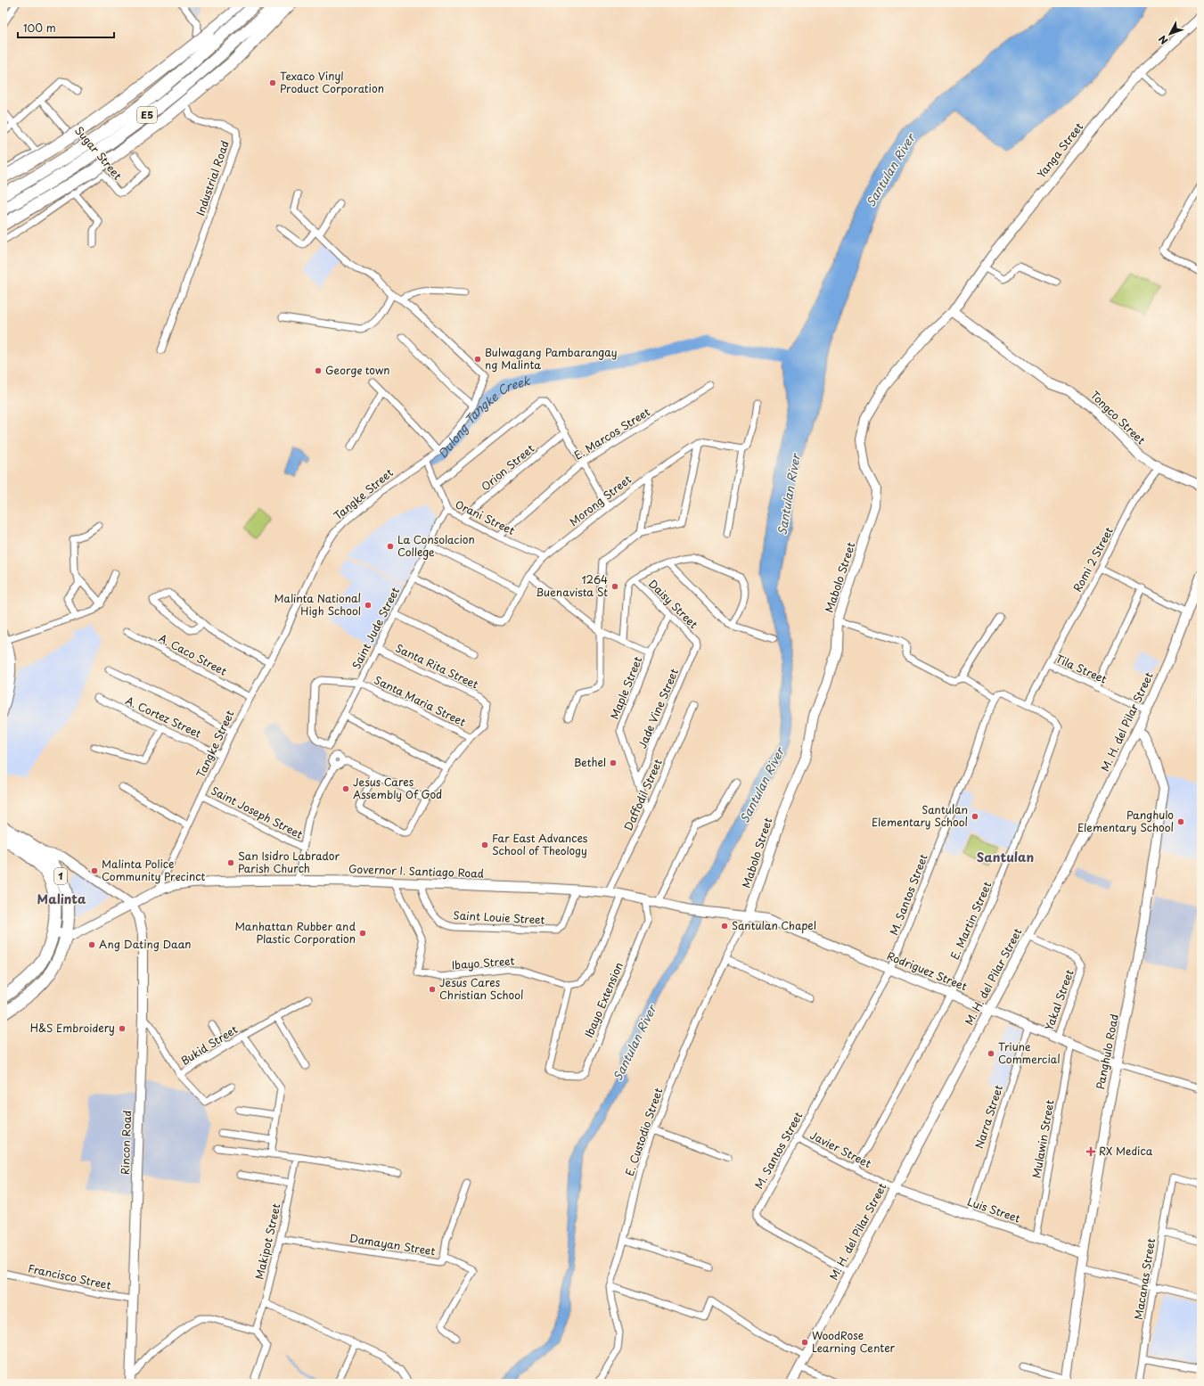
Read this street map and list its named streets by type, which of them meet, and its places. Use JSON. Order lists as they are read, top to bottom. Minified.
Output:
{"streets":{"highway":["E5","1"],"main road":["Yanga Street","Tongco Street","Mabolo Street","M. H. del Pilar Street","Governor I. Santiago Road","Rodriguez Street","Panghulo Road","Rincon Road","Luis Street"],"street":["Sugar Street","Industrial Road","E. Marcos Street","Orion Street","Tangke Street","Morong Street","Orani Street","Romi 2 Street","Daisy Street","Saint Jude Street","A. Caco Street","Santa Rita Street","Tila Street","Maple Street","Santa Maria Street","Jade Vine Street","A. Cortez Street","Daffodil Street","Saint Joseph Street","M. Santos Street","Saint Louie Street","E. Martin Street","Ibayo Street","Ibayo Extension","Yakal Street","Bukid Street","Narra Street","E. Custodio Street","Mulawin Street","Javier Street","Makipot Street","Damayan Street","Francisco Street","Macanas Street"]},"crossings":[["Yanga Street","Tongco Street"],["Yanga Street","Mabolo Street"],["Tongco Street","Romi 2 Street"],["Tongco Street","Mabolo Street"],["E. Marcos Street","Orani Street"],["Orion Street","Orani Street"],["Tangke Street","Orani Street"],["Tangke Street","A. Caco Street"],["Tangke Street","A. Cortez Street"],["Tangke Street","Saint Joseph Street"],["Tangke Street","Governor I. Santiago Road"],["Morong Street","Orani Street"],["Morong Street","Saint Jude Street"],["Orani Street","Saint Jude Street"],["Romi 2 Street","Tila Street"],["Mabolo Street","Rodriguez Street"],["Mabolo Street","E. Custodio Street"],["Daisy Street","Maple Street"],["Daisy Street","Jade Vine Street"],["Saint Jude Street","Santa Rita Street"],["Saint Jude Street","Santa Maria Street"],["Santa Rita Street","Santa Maria Street"],["Tila Street","M. H. del Pilar Street"],["Tila Street","E. Martin Street"],["Maple Street","Jade Vine Street"],["Maple Street","Daffodil Street"],["M. H. del Pilar Street","M. Santos Street"],["M. H. del Pilar Street","Rodriguez Street"],["M. H. del Pilar Street","Yakal Street"],["M. H. del Pilar Street","Panghulo Road"],["M. H. del Pilar Street","Javier Street"],["M. H. del Pilar Street","Luis Street"],["Daffodil Street","Governor I. Santiago Road"],["Governor I. Santiago Road","1"],["Governor I. Santiago Road","Saint Louie Street"],["Governor I. Santiago Road","Ibayo Street"],["Governor I. Santiago Road","Rodriguez Street"],["Governor I. Santiago Road","Ibayo Extension"],["Governor I. Santiago Road","Rincon Road"],["M. Santos Street","Rodriguez Street"],["M. Santos Street","Javier Street"],["E. Martin Street","Rodriguez Street"],["E. Martin Street","Javier Street"],["Ibayo Street","Ibayo Extension"],["Rodriguez Street","Yakal Street"],["Rodriguez Street","Panghulo Road"],["Rodriguez Street","Narra Street"],["Rodriguez Street","E. Custodio Street"],["Rodriguez Street","Mulawin Street"],["Bukid Street","Rincon Road"],["Panghulo Road","Luis Street"],["Narra Street","Luis Street"],["Mulawin Street","Luis Street"],["Rincon Road","Francisco Street"],["Javier Street","Luis Street"],["Makipot Street","Damayan Street"]],"districts":["Santulan","Malinta"],"water":["Santulan River","Dulong Tangke Creek"],"places":{"other":["Texaco Vinyl Product Corporation","Bulwagang Pambarangay ng Malinta","George town","La Consolacion College","1264 Buenavista St","Malinta National High School","Bethel","Jesus Cares Assembly Of God","Santulan Elementary School","Panghulo Elementary School","Far East Advances School of Theology","San Isidro Labrador Parish Church","Malinta Police Community Precinct","Santulan Chapel","Manhattan Rubber and Plastic Corporation","Ang Dating Daan","Jesus Cares Christian School","H&S Embroidery","Triune Commercial","WoodRose Learning Center"],"health":["RX Medica"]},"scale_bar":"100 m","north":"bottom left"}
